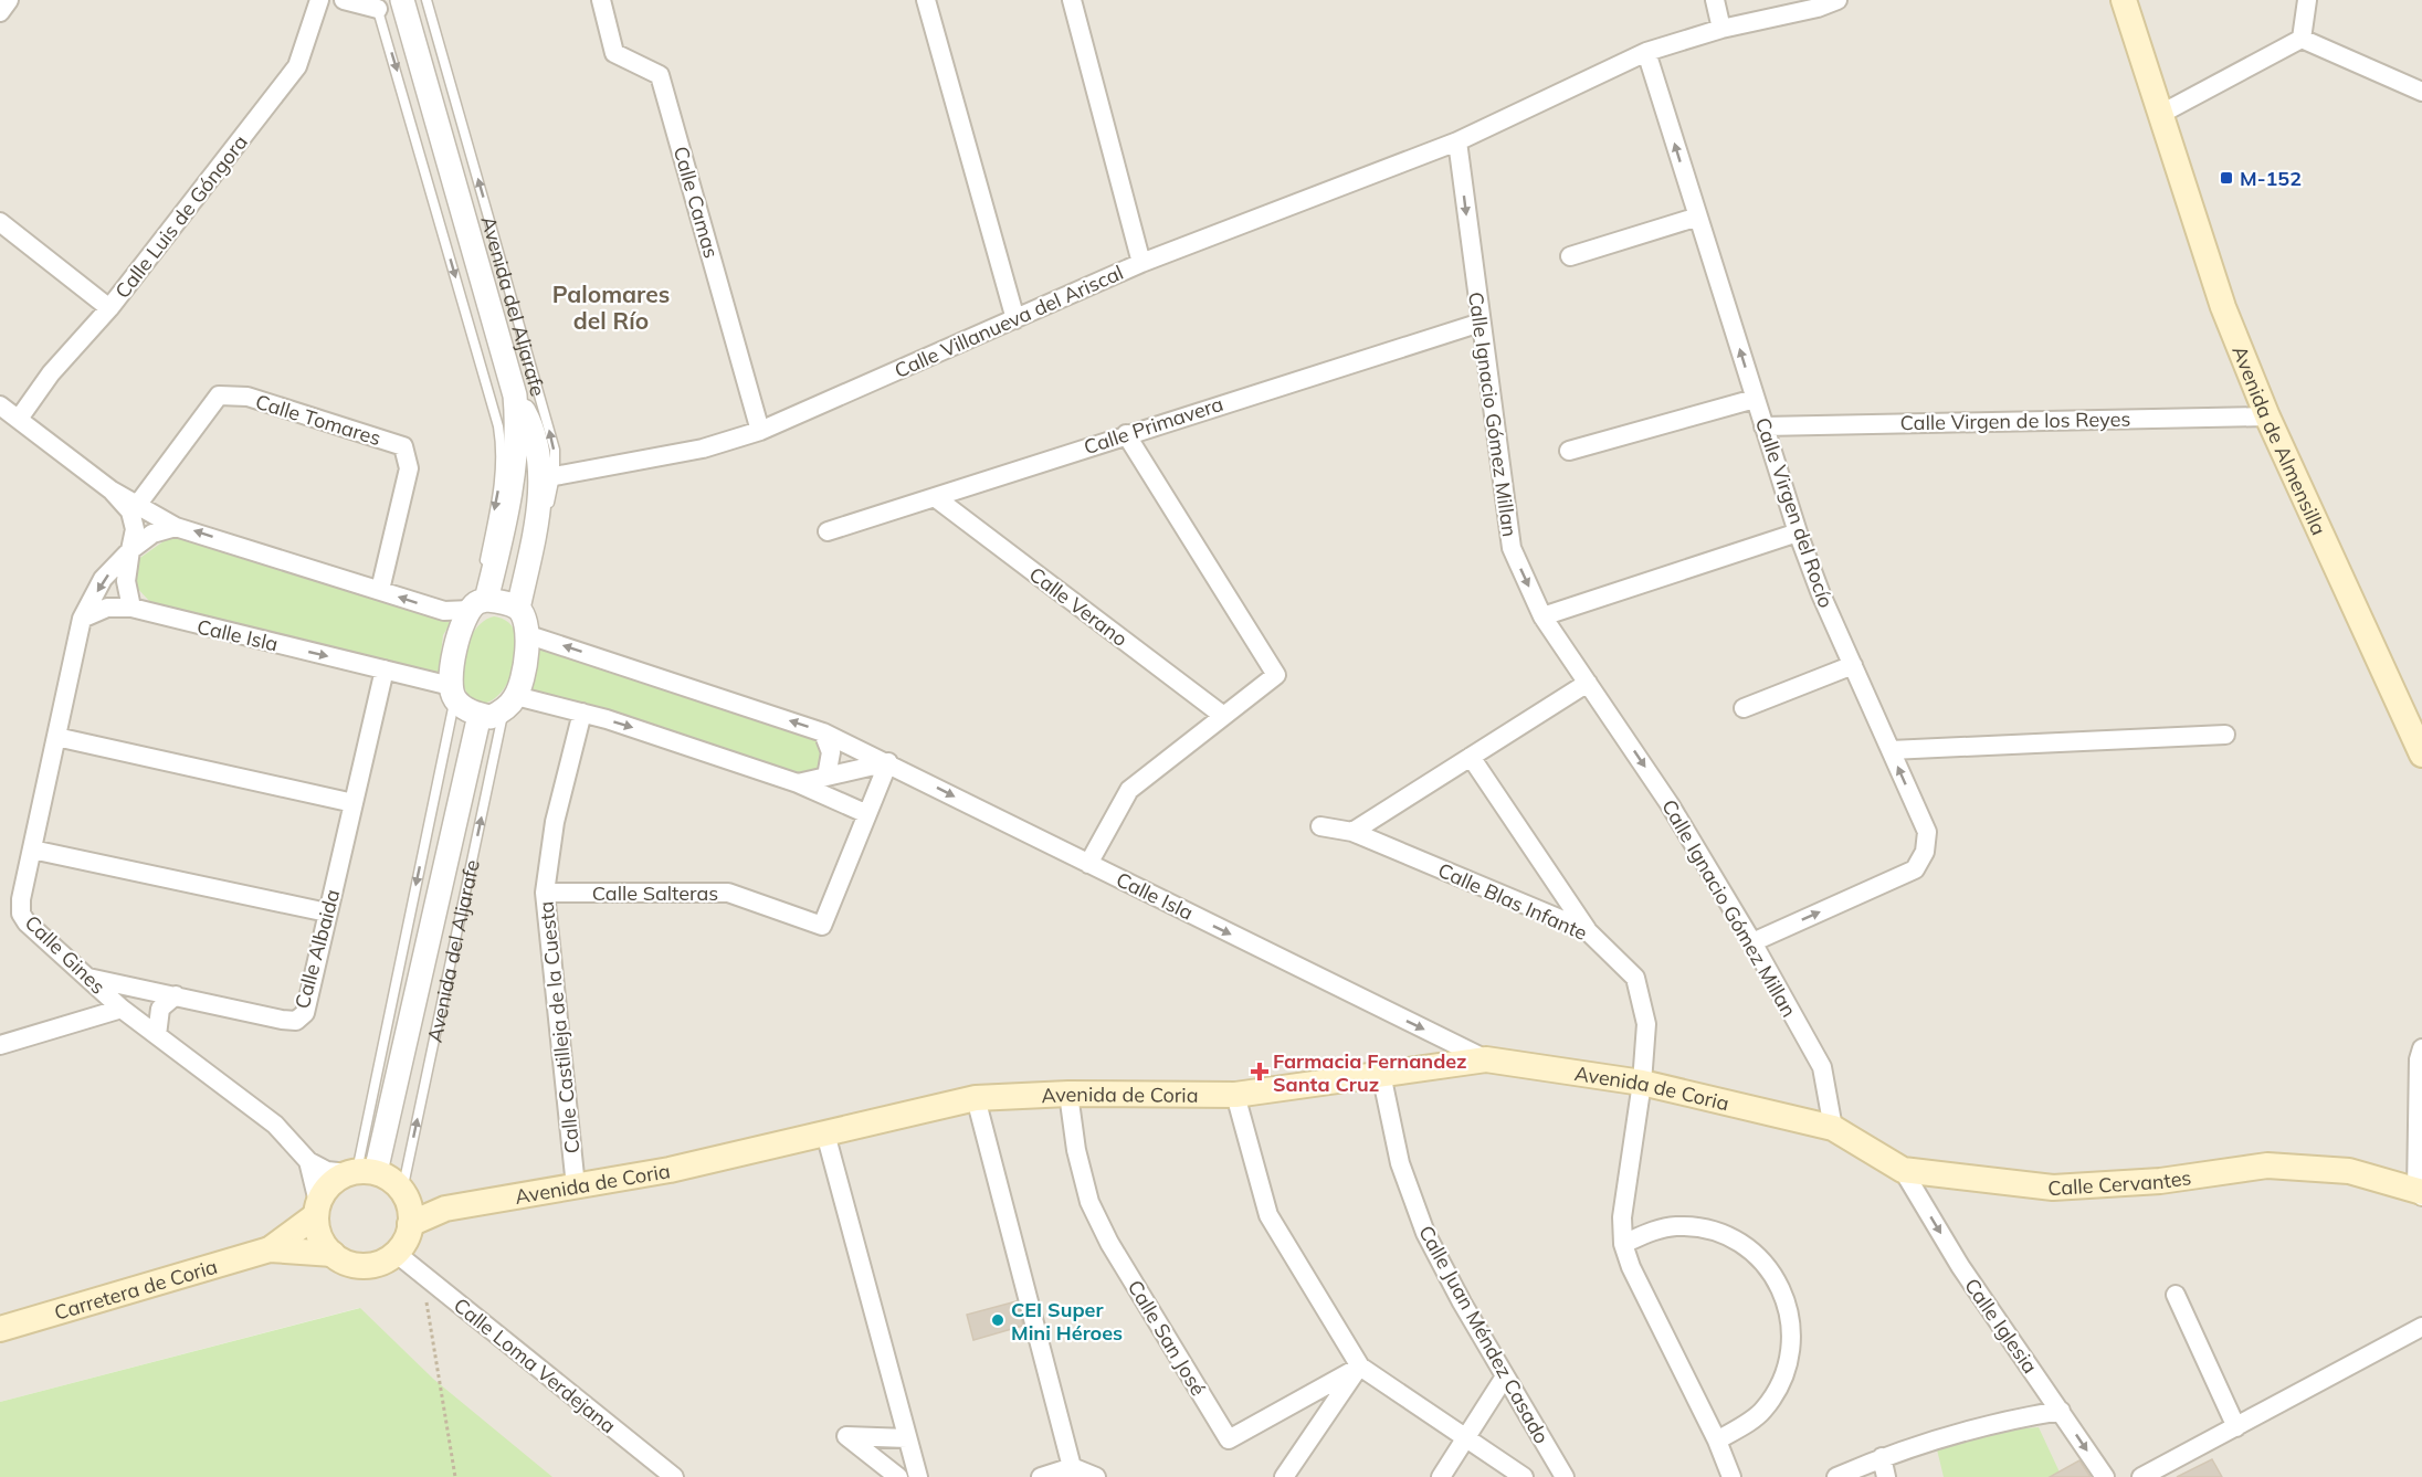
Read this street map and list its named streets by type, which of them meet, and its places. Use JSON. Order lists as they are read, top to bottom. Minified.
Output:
{"streets":{"main road":["Avenida de Almensilla","Avenida de Coria","Calle Cervantes","Carretera de Coria"],"street":["Calle Camas","Calle Luis de Góngora","Avenida del Aljarafe","Calle Villanueva del Ariscal","Calle Ignacio Gómez Millan","Calle Tomares","Calle Virgen de los Reyes","Calle Primavera","Calle Virgen del Rocío","Calle Verano","Calle Isla","Calle Salteras","Calle Blas Infante","Calle Albaida","Calle Gines","Calle Castilleja de la Cuesta","Calle Iglesia","Calle Juan Méndez Casado","Calle San José","Calle Loma Verdejana"]},"crossings":[["Calle Camas","Calle Villanueva del Ariscal"],["Avenida del Aljarafe","Calle Villanueva del Ariscal"],["Avenida del Aljarafe","Calle Isla"],["Avenida del Aljarafe","Avenida de Coria"],["Avenida del Aljarafe","Carretera de Coria"],["Avenida del Aljarafe","Calle Loma Verdejana"],["Calle Villanueva del Ariscal","Calle Ignacio Gómez Millan"],["Calle Ignacio Gómez Millan","Calle Primavera"],["Calle Ignacio Gómez Millan","Calle Virgen del Rocío"],["Calle Ignacio Gómez Millan","Avenida de Coria"],["Calle Ignacio Gómez Millan","Calle Cervantes"],["Calle Virgen de los Reyes","Avenida de Almensilla"],["Calle Virgen de los Reyes","Calle Virgen del Rocío"],["Calle Primavera","Calle Verano"],["Calle Isla","Calle Salteras"],["Calle Isla","Calle Albaida"],["Calle Isla","Calle Gines"],["Calle Isla","Avenida de Coria"],["Calle Salteras","Calle Castilleja de la Cuesta"],["Calle Blas Infante","Avenida de Coria"],["Calle Albaida","Calle Gines"],["Calle Castilleja de la Cuesta","Avenida de Coria"],["Avenida de Coria","Calle Cervantes"],["Avenida de Coria","Carretera de Coria"],["Avenida de Coria","Calle Juan Méndez Casado"],["Avenida de Coria","Calle San José"],["Avenida de Coria","Calle Loma Verdejana"],["Calle Cervantes","Calle Iglesia"],["Carretera de Coria","Calle Loma Verdejana"]],"one_way":["Calle Ignacio Gómez Millan","Calle Virgen del Rocío"],"districts":["Palomares del Río"],"places":{"transit":["M-152"],"health":["Farmacia Fernandez Santa Cruz"],"other":["CEI Super Mini Héroes"]}}
